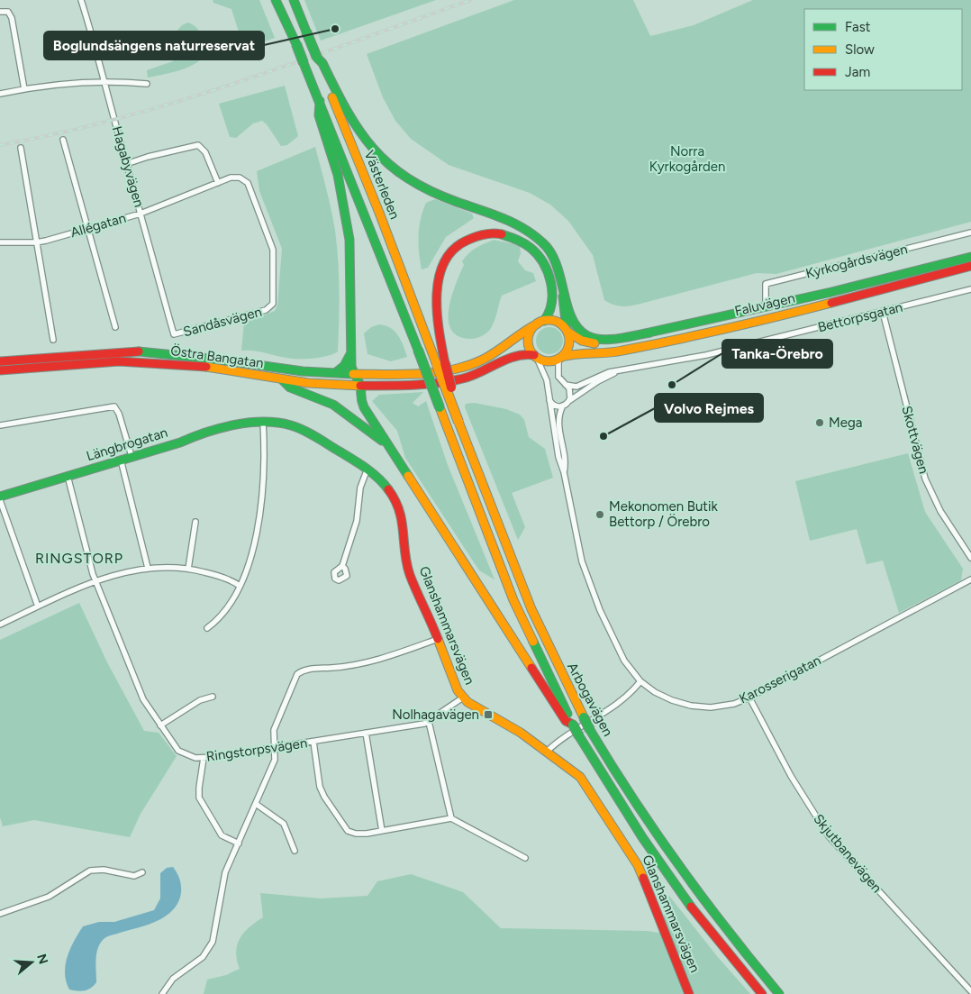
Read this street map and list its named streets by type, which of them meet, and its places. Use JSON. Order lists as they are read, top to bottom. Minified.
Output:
{"streets":{"main road":["Västerleden","Faluvägen","Östra Bangatan","Längbrogatan","Glanshammarsvägen","Arbogavägen"],"street":["Hagabyvägen","Allégatan","Kyrkogårdsvägen","Bettorpsgatan","Sandåsvägen","Skottvägen","Karosserigatan","Ringstorpsvägen","Skjutbanevägen"]},"crossings":[["Hagabyvägen","Allégatan"],["Hagabyvägen","Sandåsvägen"],["Västerleden","Östra Bangatan"],["Västerleden","Arbogavägen"],["Allégatan","Sandåsvägen"],["Kyrkogårdsvägen","Faluvägen"],["Faluvägen","Karosserigatan"],["Bettorpsgatan","Skottvägen"],["Östra Bangatan","Arbogavägen"],["Längbrogatan","Glanshammarsvägen"],["Längbrogatan","Ringstorpsvägen"],["Glanshammarsvägen","Ringstorpsvägen"],["Karosserigatan","Skjutbanevägen"]],"districts":["RINGSTORP"],"parks":["Norra Kyrkogården"],"places":{"other":["Boglundsängens naturreservat","Tanka-Örebro","Mega","Volvo Rejmes","Mekonomen Butik Bettorp / Örebro"],"transit":["Nolhagavägen"]},"legend":["Fast","Slow","Jam"],"north":"right"}
